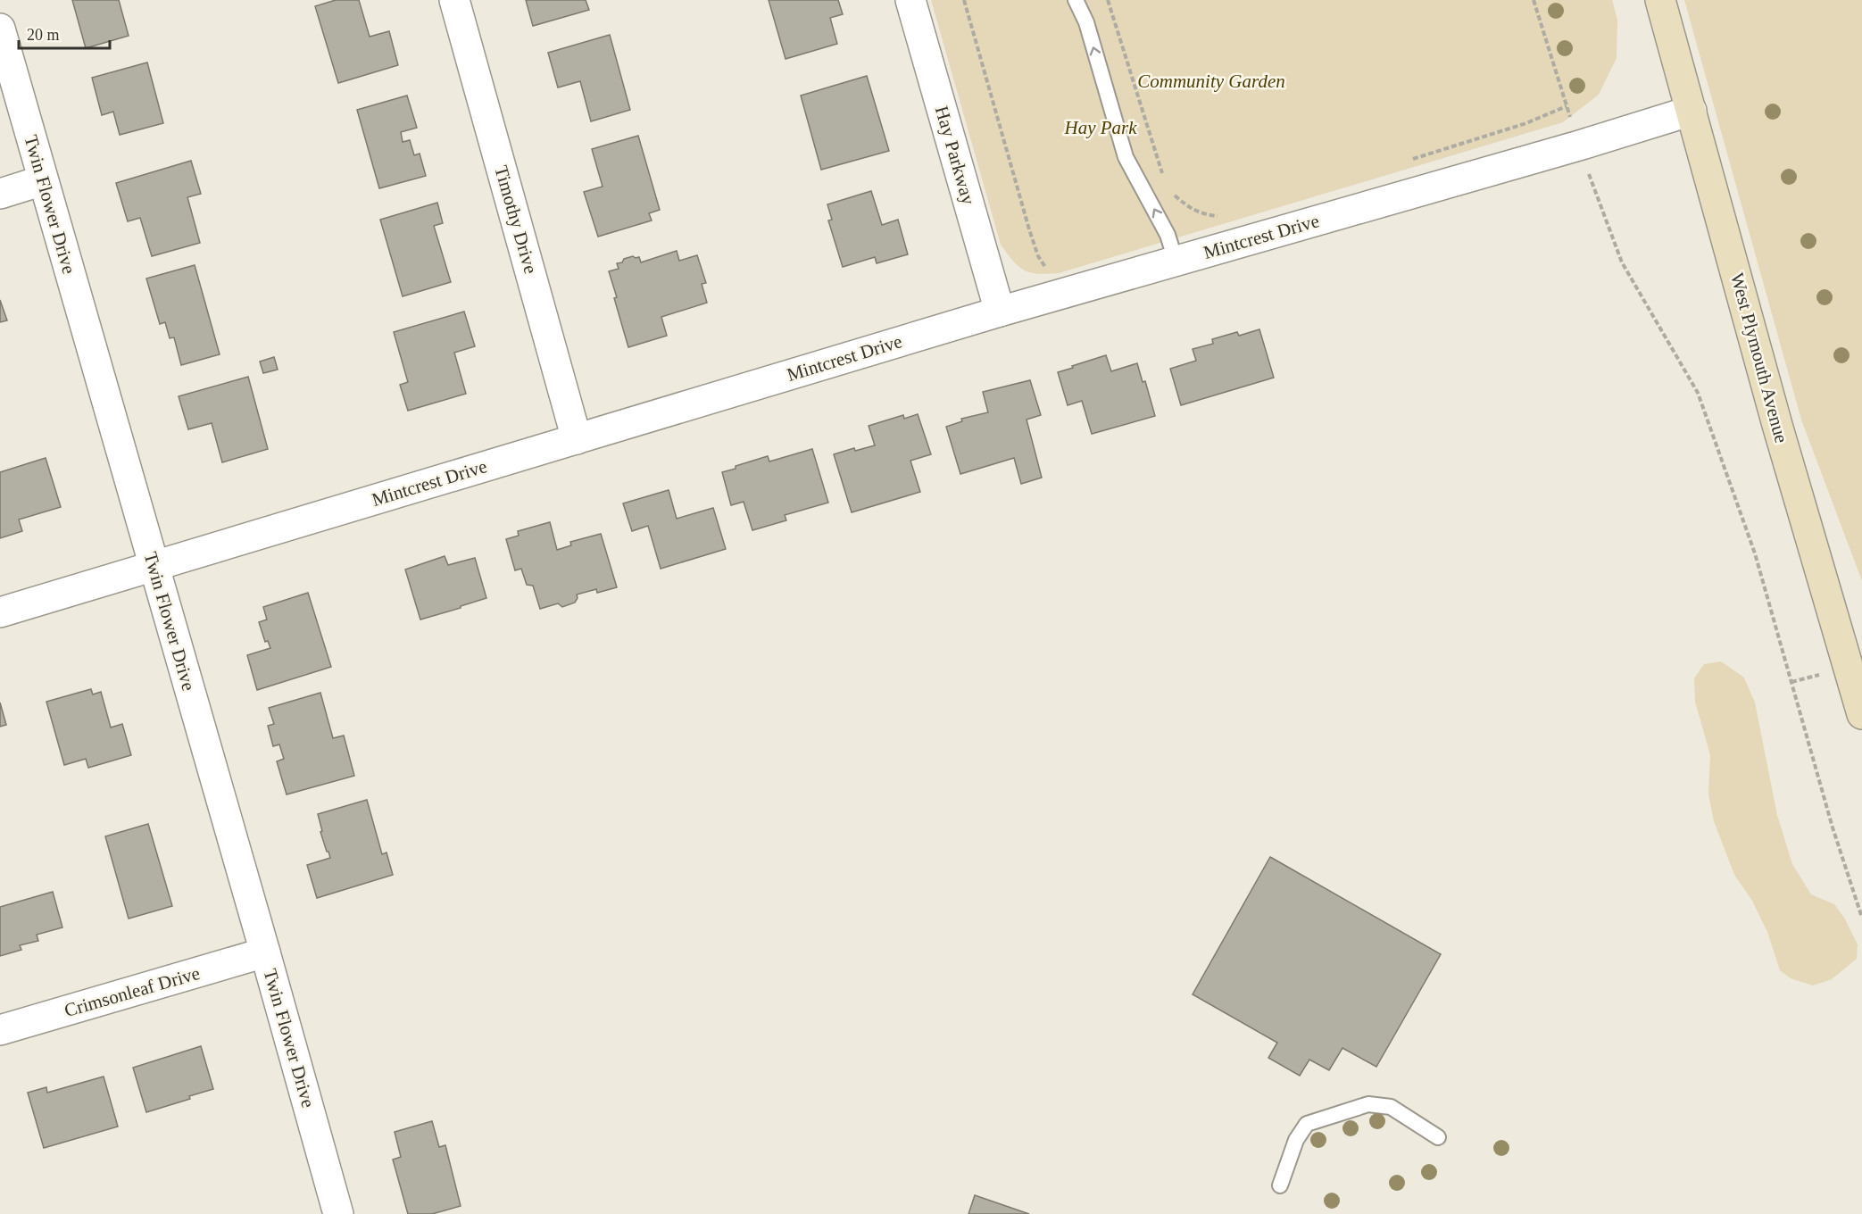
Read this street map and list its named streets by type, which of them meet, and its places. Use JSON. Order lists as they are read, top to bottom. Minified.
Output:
{"streets":{"main road":["West Plymouth Avenue"],"street":["Hay Parkway","Twin Flower Drive","Timothy Drive","Mintcrest Drive","Crimsonleaf Drive"]},"crossings":[["Hay Parkway","Mintcrest Drive"],["Twin Flower Drive","Mintcrest Drive"],["Twin Flower Drive","Crimsonleaf Drive"],["Timothy Drive","Mintcrest Drive"],["Mintcrest Drive","West Plymouth Avenue"]],"parks":["Community Garden","Hay Park"],"scale_bar":"20 m"}
